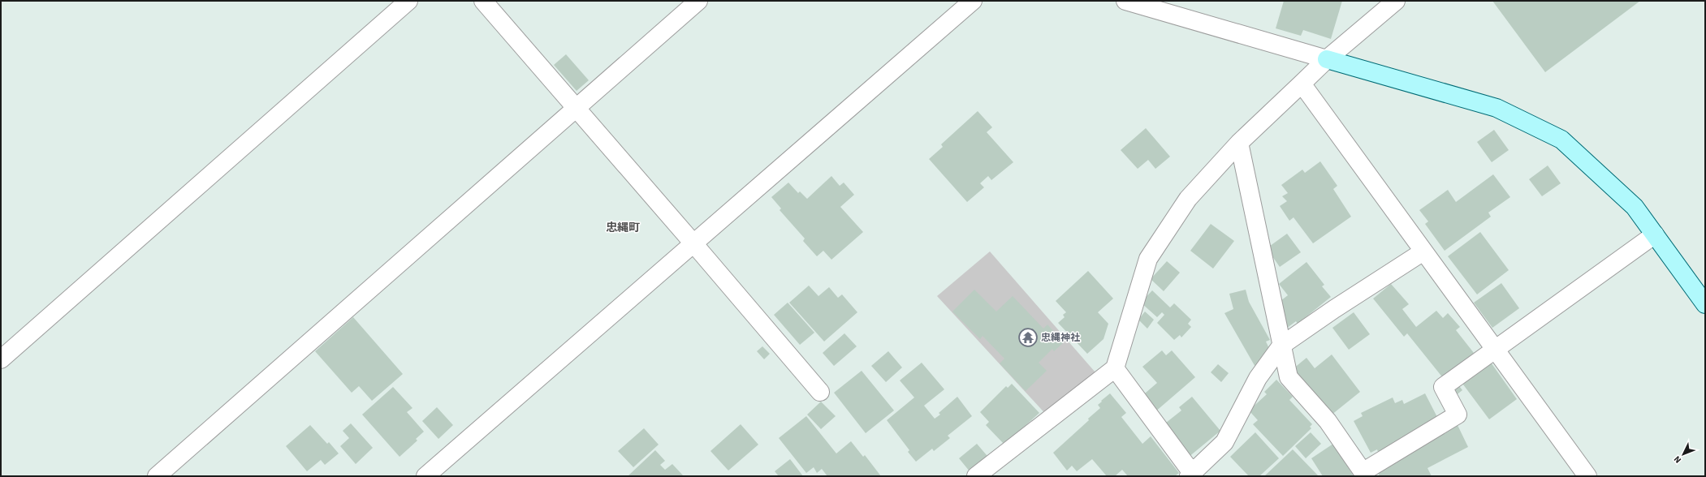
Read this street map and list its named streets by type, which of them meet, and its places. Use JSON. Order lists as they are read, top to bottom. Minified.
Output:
{"districts":["忠縄町"],"places":{"temple":["忠縄神社"]},"north":"bottom left"}
